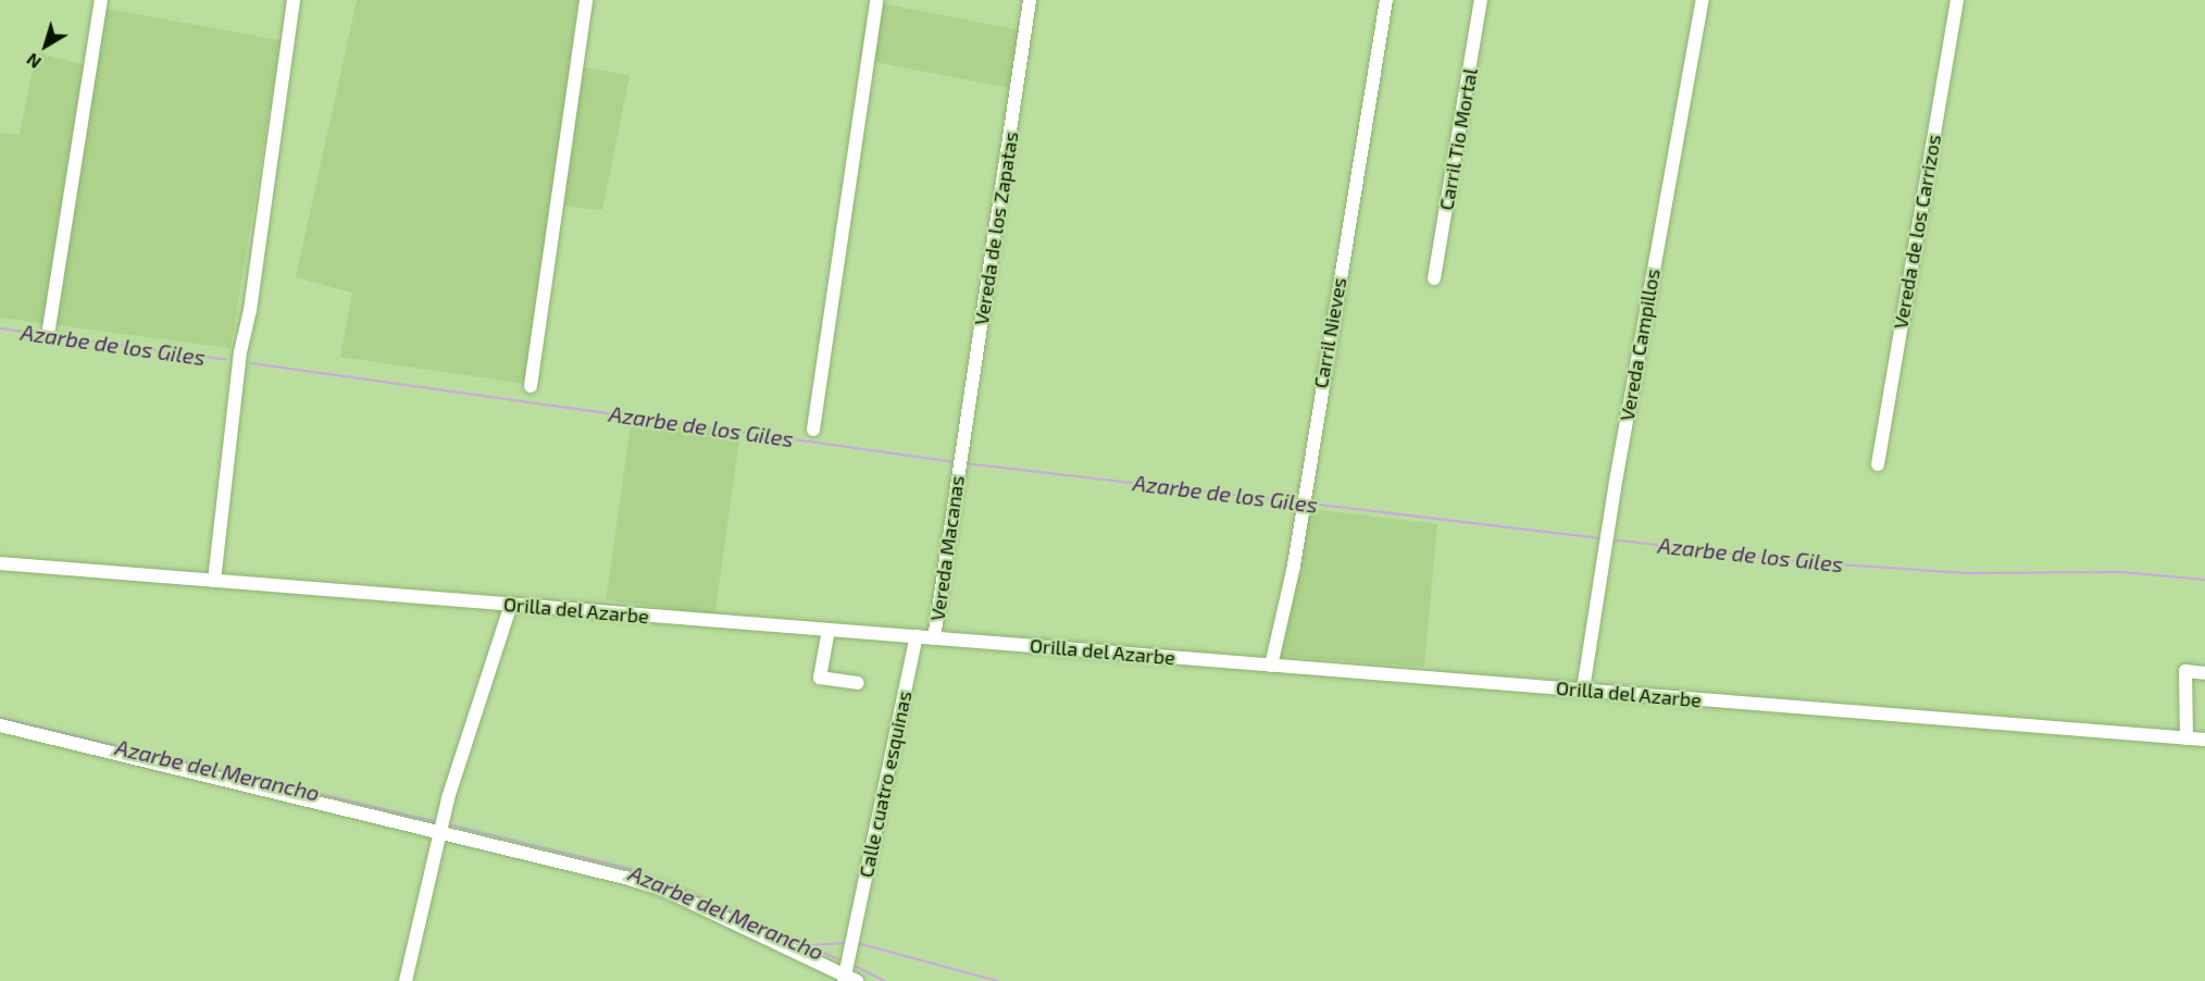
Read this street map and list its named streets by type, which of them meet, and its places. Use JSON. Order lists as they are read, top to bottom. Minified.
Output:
{"streets":{"street":["Carril Tio Mortal","Vereda de los Zapatas","Vereda de los Carrizos","Carril Nieves","Vereda Campillos","Vereda Macanas","Orilla del Azarbe","Calle cuatro esquinas"]},"crossings":[["Vereda de los Zapatas","Vereda Macanas"],["Carril Nieves","Orilla del Azarbe"],["Vereda Campillos","Orilla del Azarbe"],["Vereda Macanas","Orilla del Azarbe"],["Orilla del Azarbe","Calle cuatro esquinas"]],"water":["Azarbe de los Giles","Azarbe del Merancho"],"north":"bottom left"}
